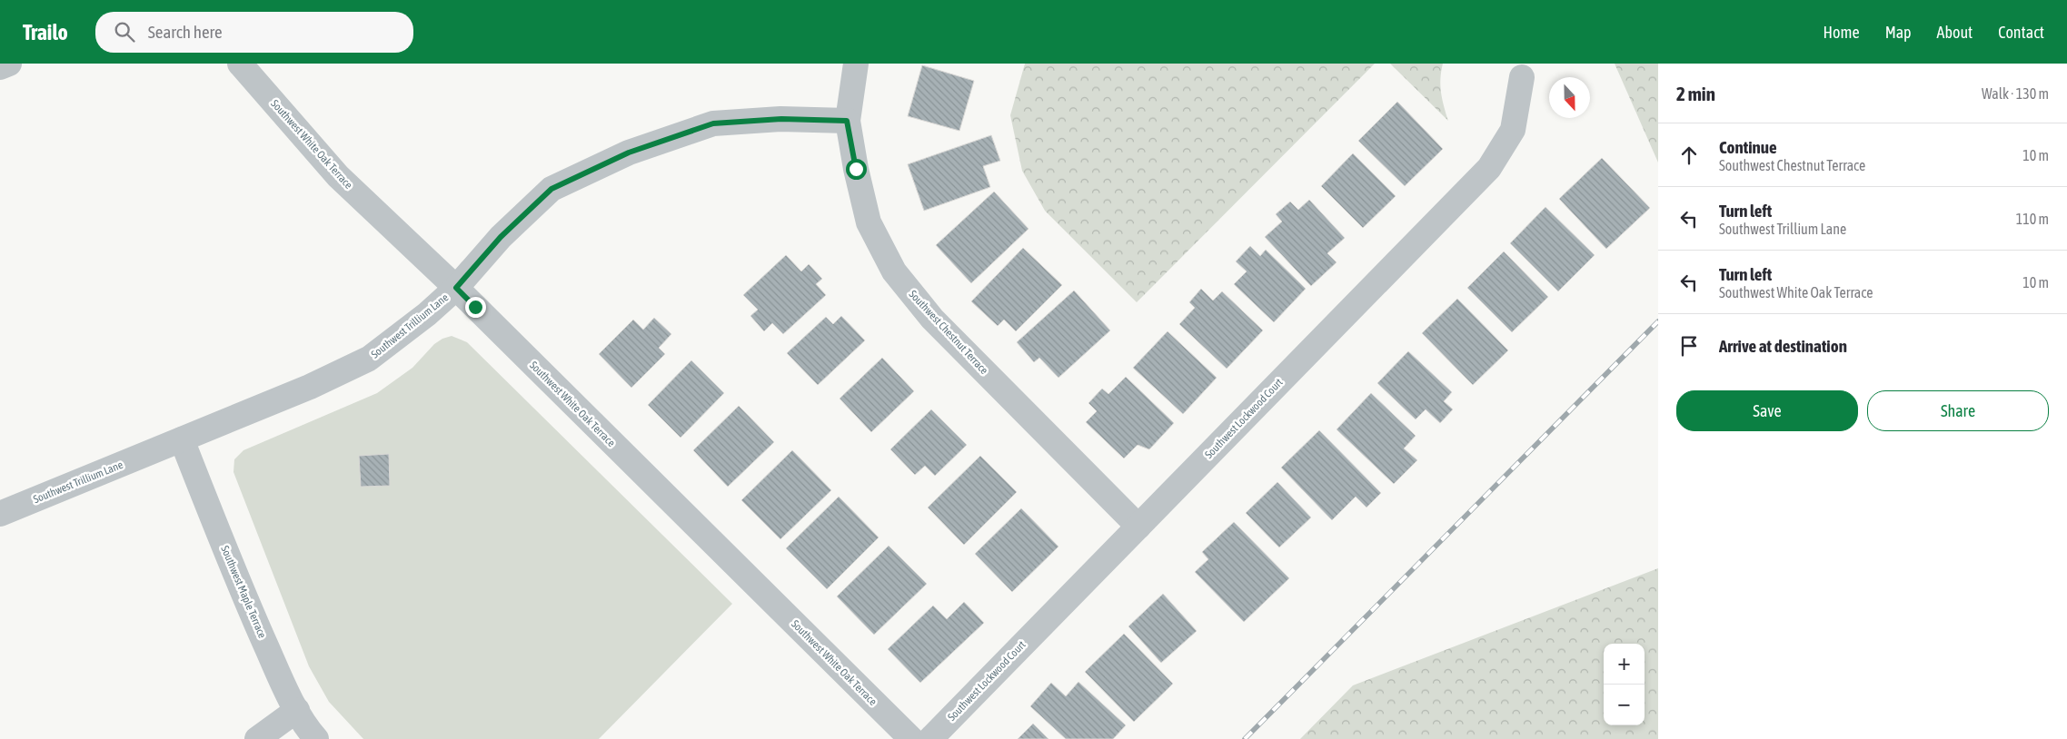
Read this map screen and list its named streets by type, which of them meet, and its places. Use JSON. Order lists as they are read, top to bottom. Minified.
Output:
{"streets":{"street":["Southwest White Oak Terrace","Southwest Trillium Lane","Southwest Chestnut Terrace","Southwest Lockwood Court","Southwest Maple Terrace"]},"crossings":[["Southwest White Oak Terrace","Southwest Trillium Lane"],["Southwest Trillium Lane","Southwest Chestnut Terrace"],["Southwest Trillium Lane","Southwest Maple Terrace"],["Southwest Chestnut Terrace","Southwest Lockwood Court"]],"north":"bottom","page":{"header":"Trailo","search":"Search here","nav":["Home","Map","About","Contact"],"heading":["2 min","Walk · 130 m"],"list":[["Continue","Southwest Chestnut Terrace","10 m"],["Turn left","Southwest Trillium Lane","110 m"],["Turn left","Southwest White Oak Terrace","10 m"],"Arrive at destination"],"buttons":["Save","Share"],"map_buttons":["+","−"]}}
